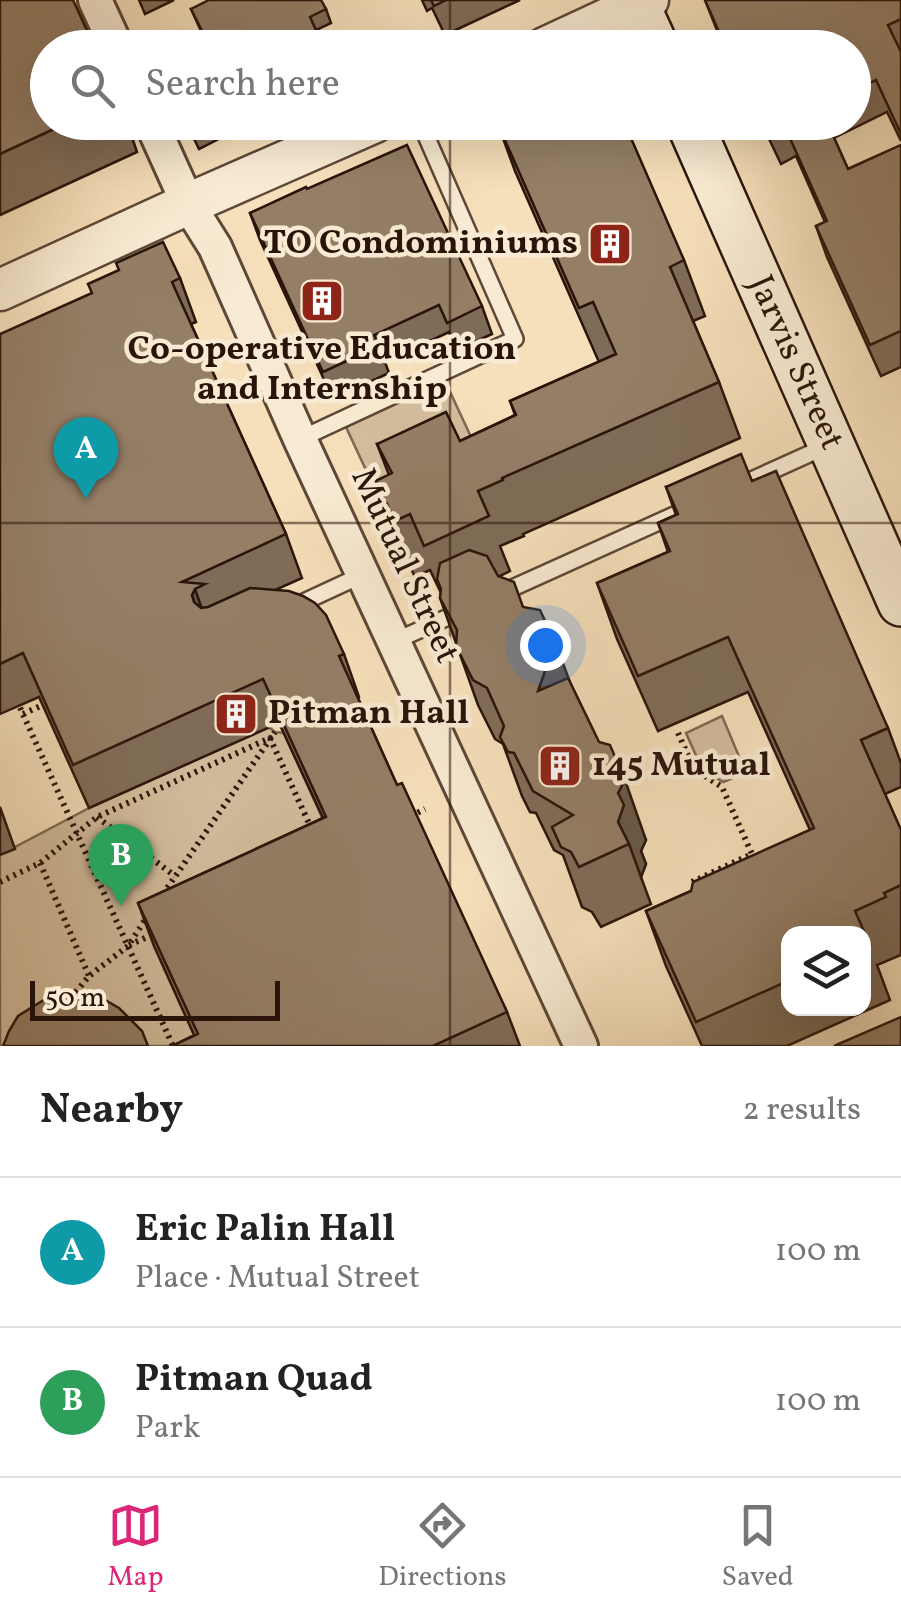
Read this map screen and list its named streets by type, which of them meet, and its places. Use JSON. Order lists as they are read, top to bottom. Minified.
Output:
{"streets":{"main road":["Jarvis Street"],"street":["Mutual Street"]},"places":{"building":["TO Condominiums","Co-operative Education and Internship","Pitman Hall","145 Mutual"]},"scale_bar":"50 m","page":{"search":"Search here","pins":["A","B"],"scale":"50 m","heading":["Nearby","2 results"],"list":[{"mark":"A","name":"Eric Palin Hall","note":"Place · Mutual Street","value":"100 m"},{"mark":"B","name":"Pitman Quad","note":"Park","value":"100 m"}],"nav":["Map","Directions","Saved"]}}
